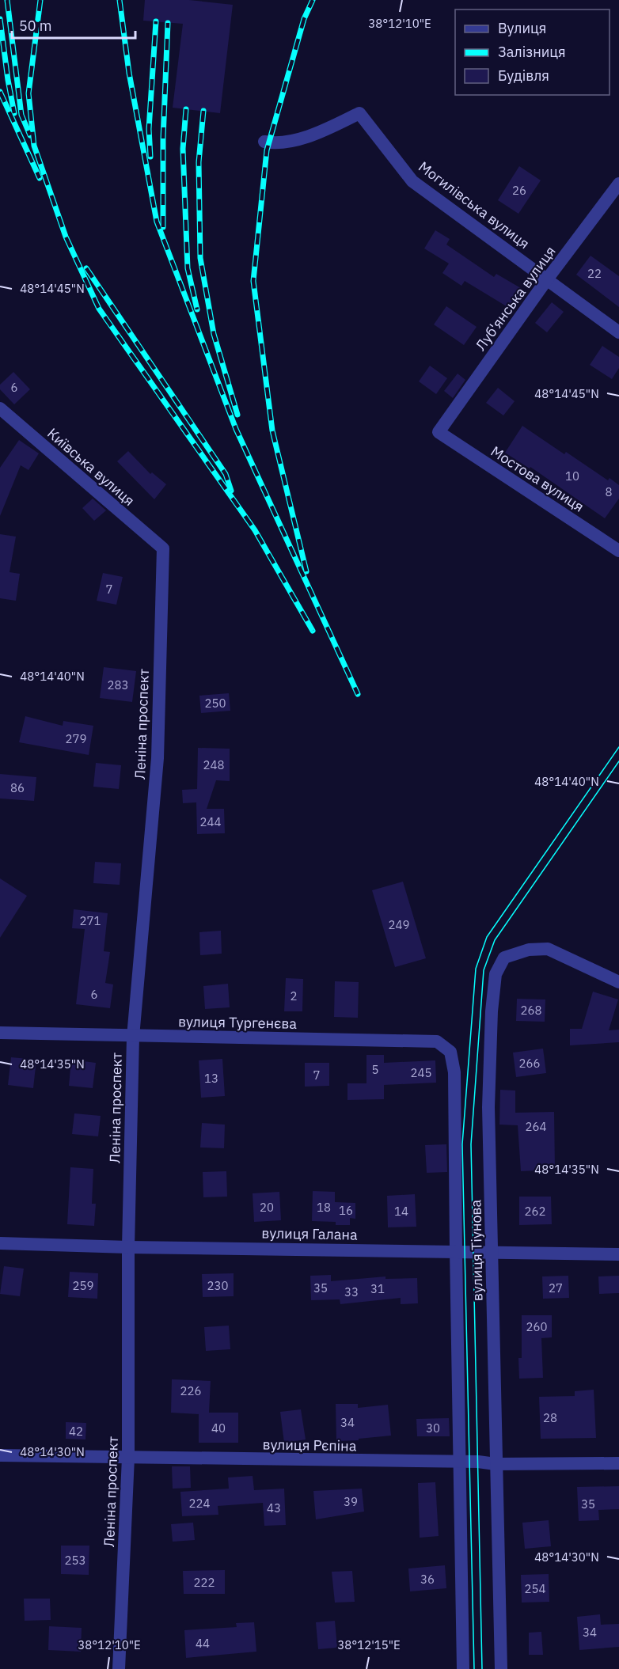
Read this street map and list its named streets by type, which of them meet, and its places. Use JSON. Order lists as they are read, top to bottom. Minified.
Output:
{"streets":{"street":["Могилівська вулиця","Луб'янська вулиця","Київська вулиця","Мостова вулиця","Леніна проспект","вулиця Тургенєва","вулиця Галана","вулиця Тіунова","вулиця Рєпіна"]},"crossings":[["Могилівська вулиця","Луб'янська вулиця"],["Луб'янська вулиця","Мостова вулиця"],["Київська вулиця","Леніна проспект"],["Леніна проспект","вулиця Тургенєва"],["Леніна проспект","вулиця Галана"],["Леніна проспект","вулиця Рєпіна"],["вулиця Тургенєва","вулиця Тіунова"],["вулиця Галана","вулиця Тіунова"],["вулиця Тіунова","вулиця Рєпіна"]],"house_numbers":["26","22","6","10","8","7","283","250","279","248","86","244","271","249","6","2","268","266","5","245","7","13","264","20","18","16","14","262","259","230","35","27","31","33","260","226","28","34","40","30","42","39","224","35","43","253","36","222","254","34","44"],"legend":["Вулиця","Залізниця","Будівля"],"scale_bar":"50 m","coordinates":["38°12'10\"E","48°14'45\"N","48°14'40\"N","48°14'35\"N","48°14'30\"N","38°12'15\"E"]}
